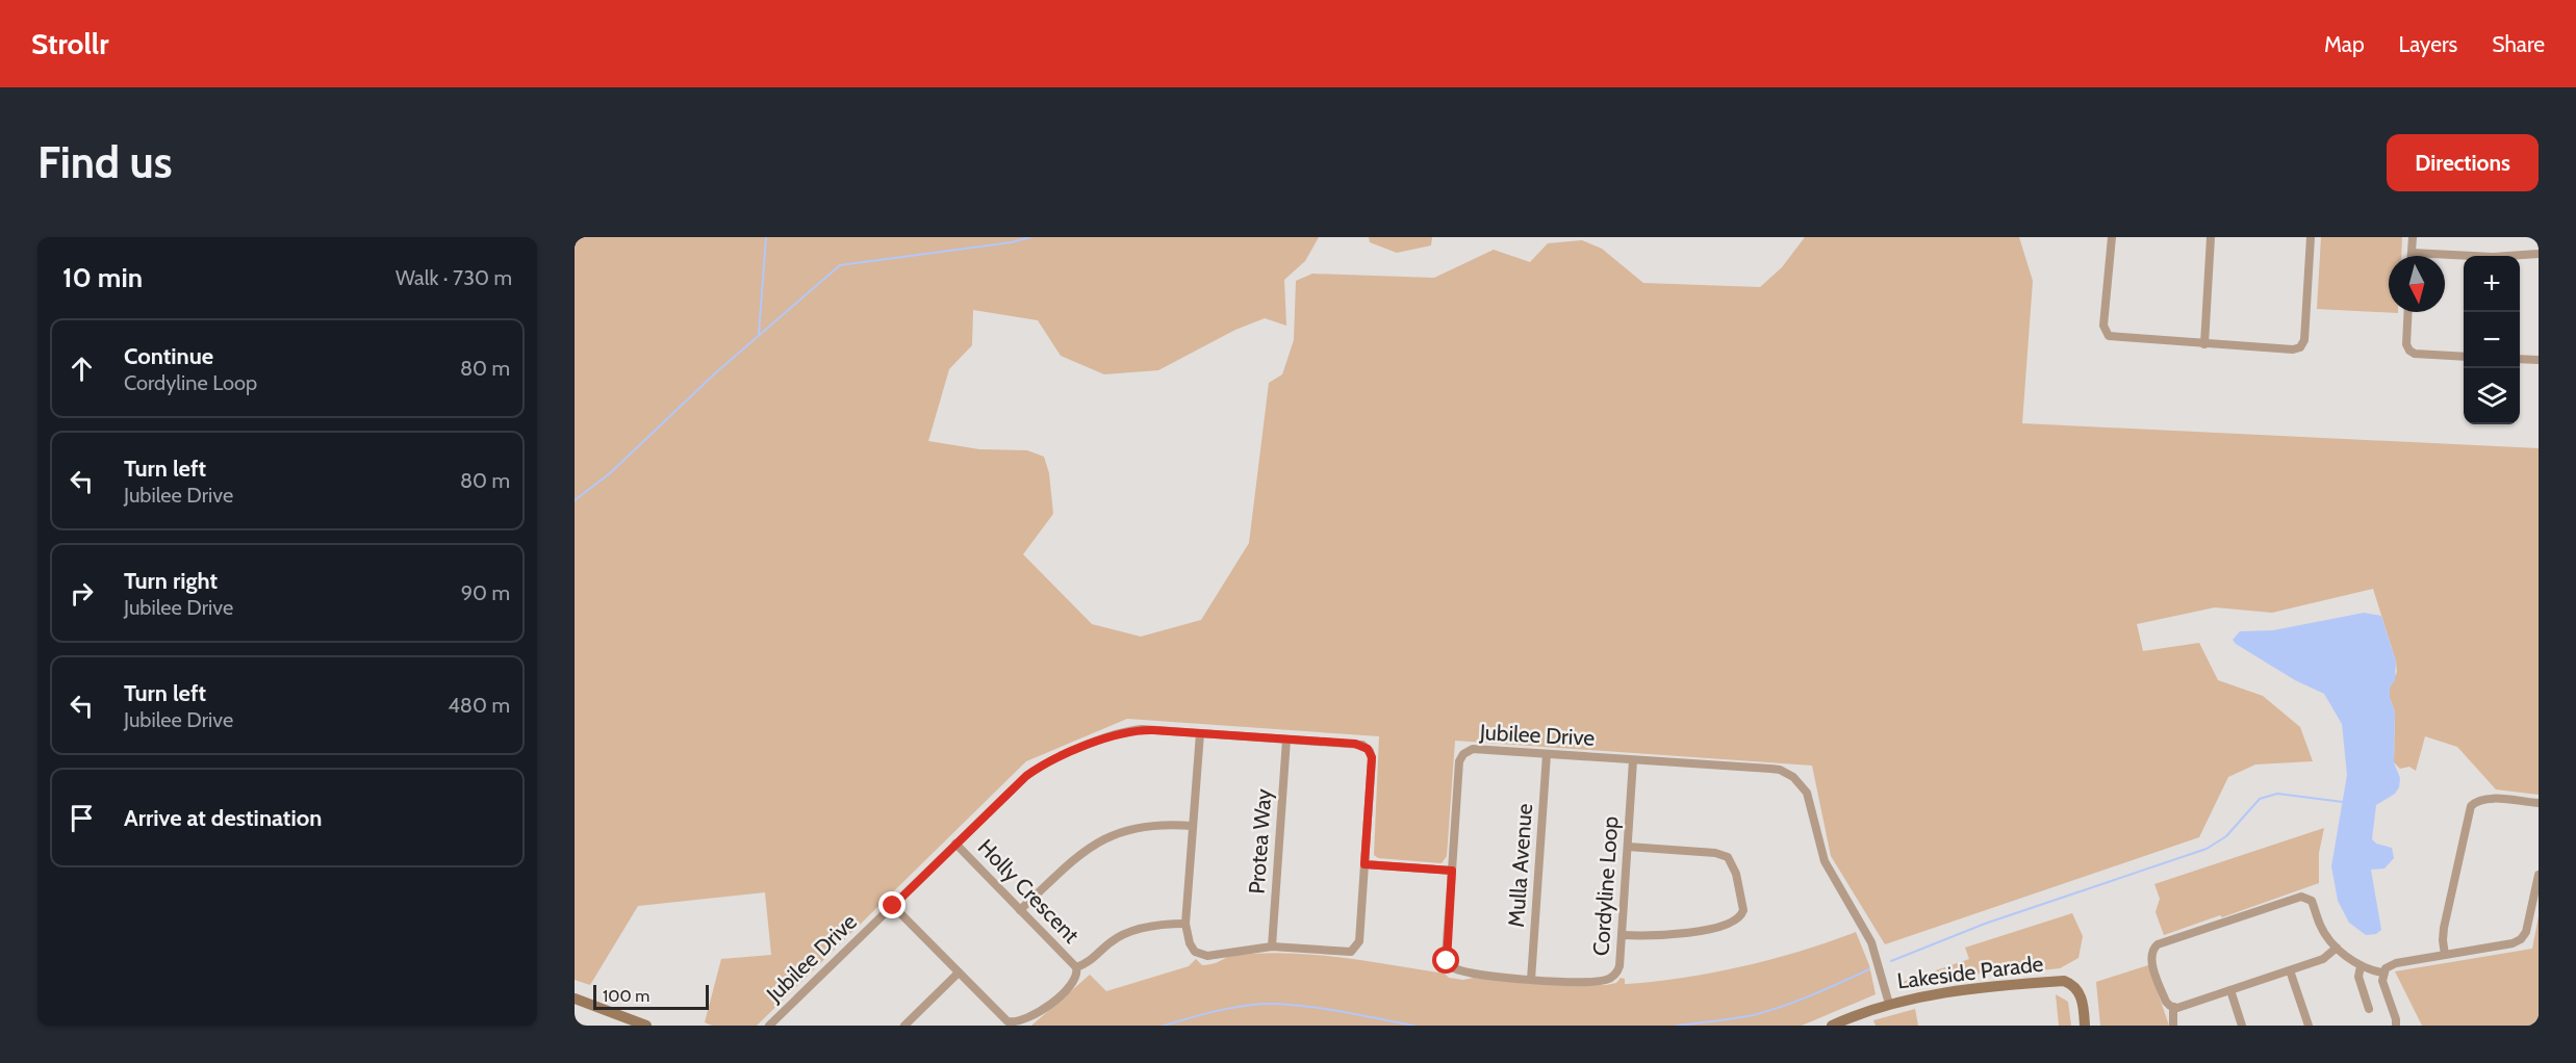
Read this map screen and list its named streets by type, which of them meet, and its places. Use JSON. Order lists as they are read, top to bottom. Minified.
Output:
{"streets":{"street":["Jubilee Drive","Protea Way","Mulla Avenue","Cordyline Loop","Holly Crescent","Lakeside Parade"]},"crossings":[["Jubilee Drive","Protea Way"],["Jubilee Drive","Mulla Avenue"],["Jubilee Drive","Cordyline Loop"],["Jubilee Drive","Holly Crescent"],["Jubilee Drive","Lakeside Parade"],["Mulla Avenue","Cordyline Loop"]],"scale_bar":"100 m","north":"bottom","page":{"header":"Strollr","nav":["Map","Layers","Share"],"buttons":"Directions","title":"Find us","heading":["10 min","Walk · 730 m"],"map_buttons":["+","−"],"list":[["Continue","Cordyline Loop","80 m"],["Turn left","Jubilee Drive","80 m"],["Turn right","Jubilee Drive","90 m"],["Turn left","Jubilee Drive","480 m"],"Arrive at destination"],"scale":"100 m"}}
